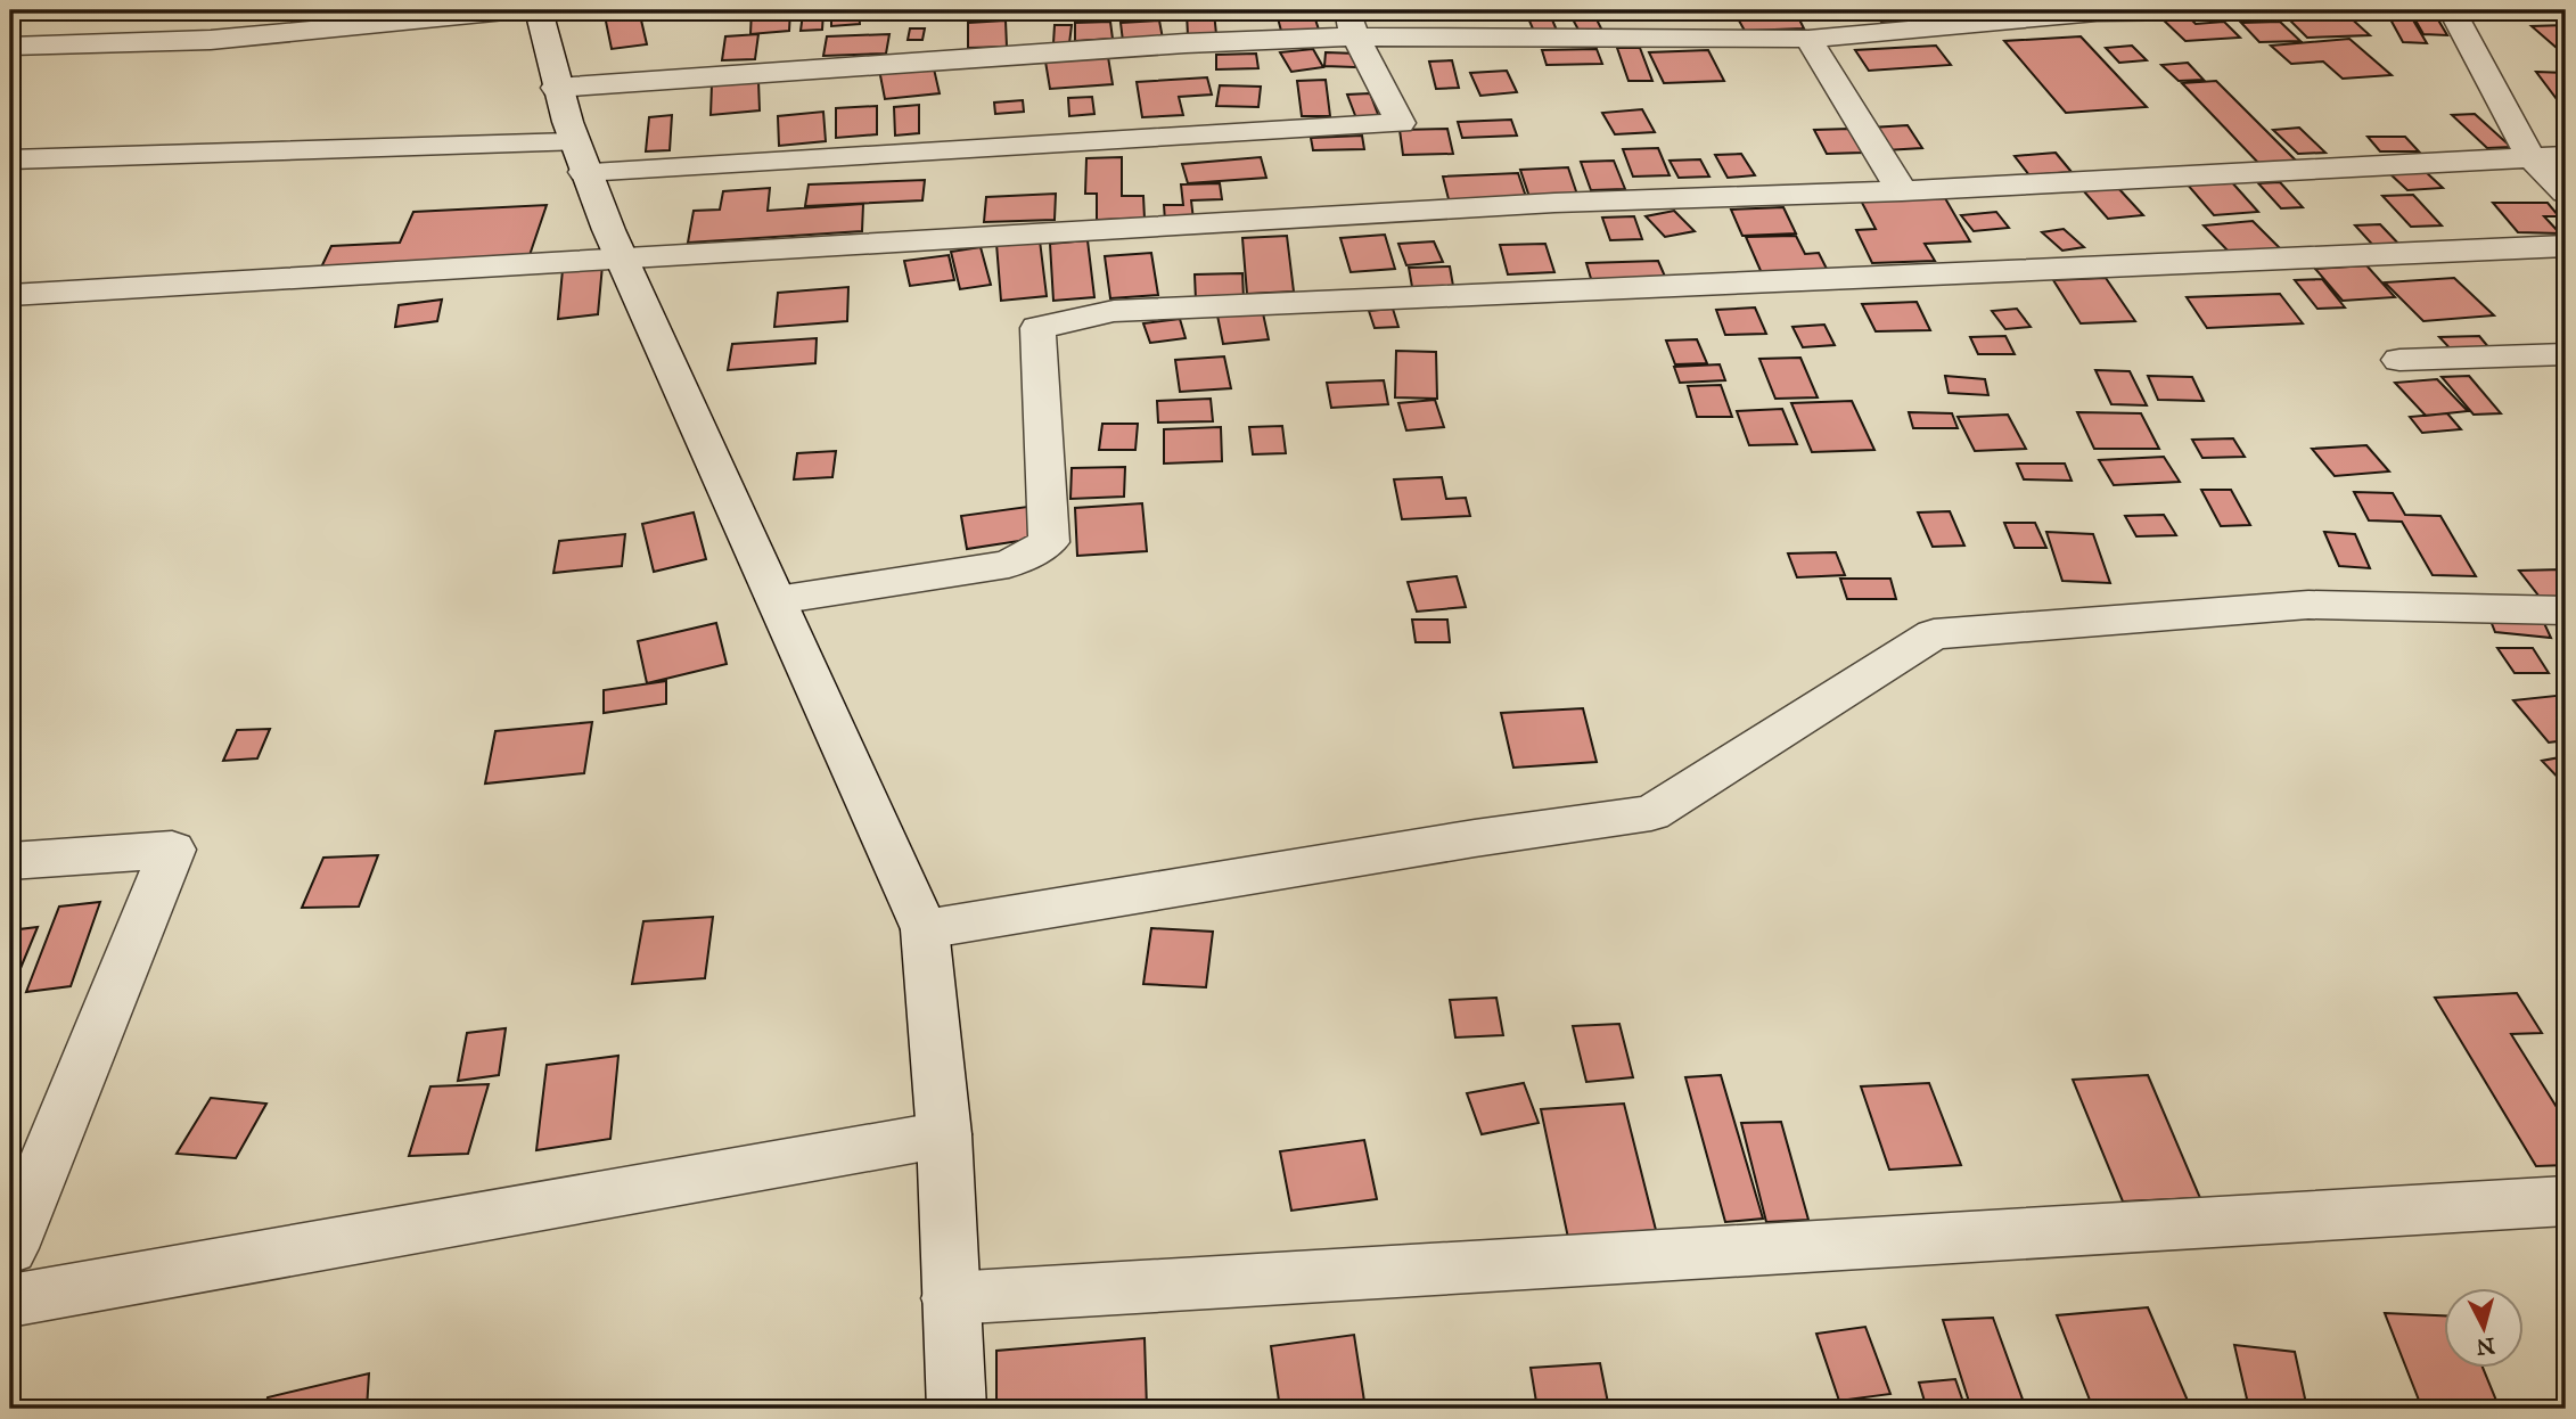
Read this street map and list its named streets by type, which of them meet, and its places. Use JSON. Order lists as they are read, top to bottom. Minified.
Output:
{"north":"bottom"}
